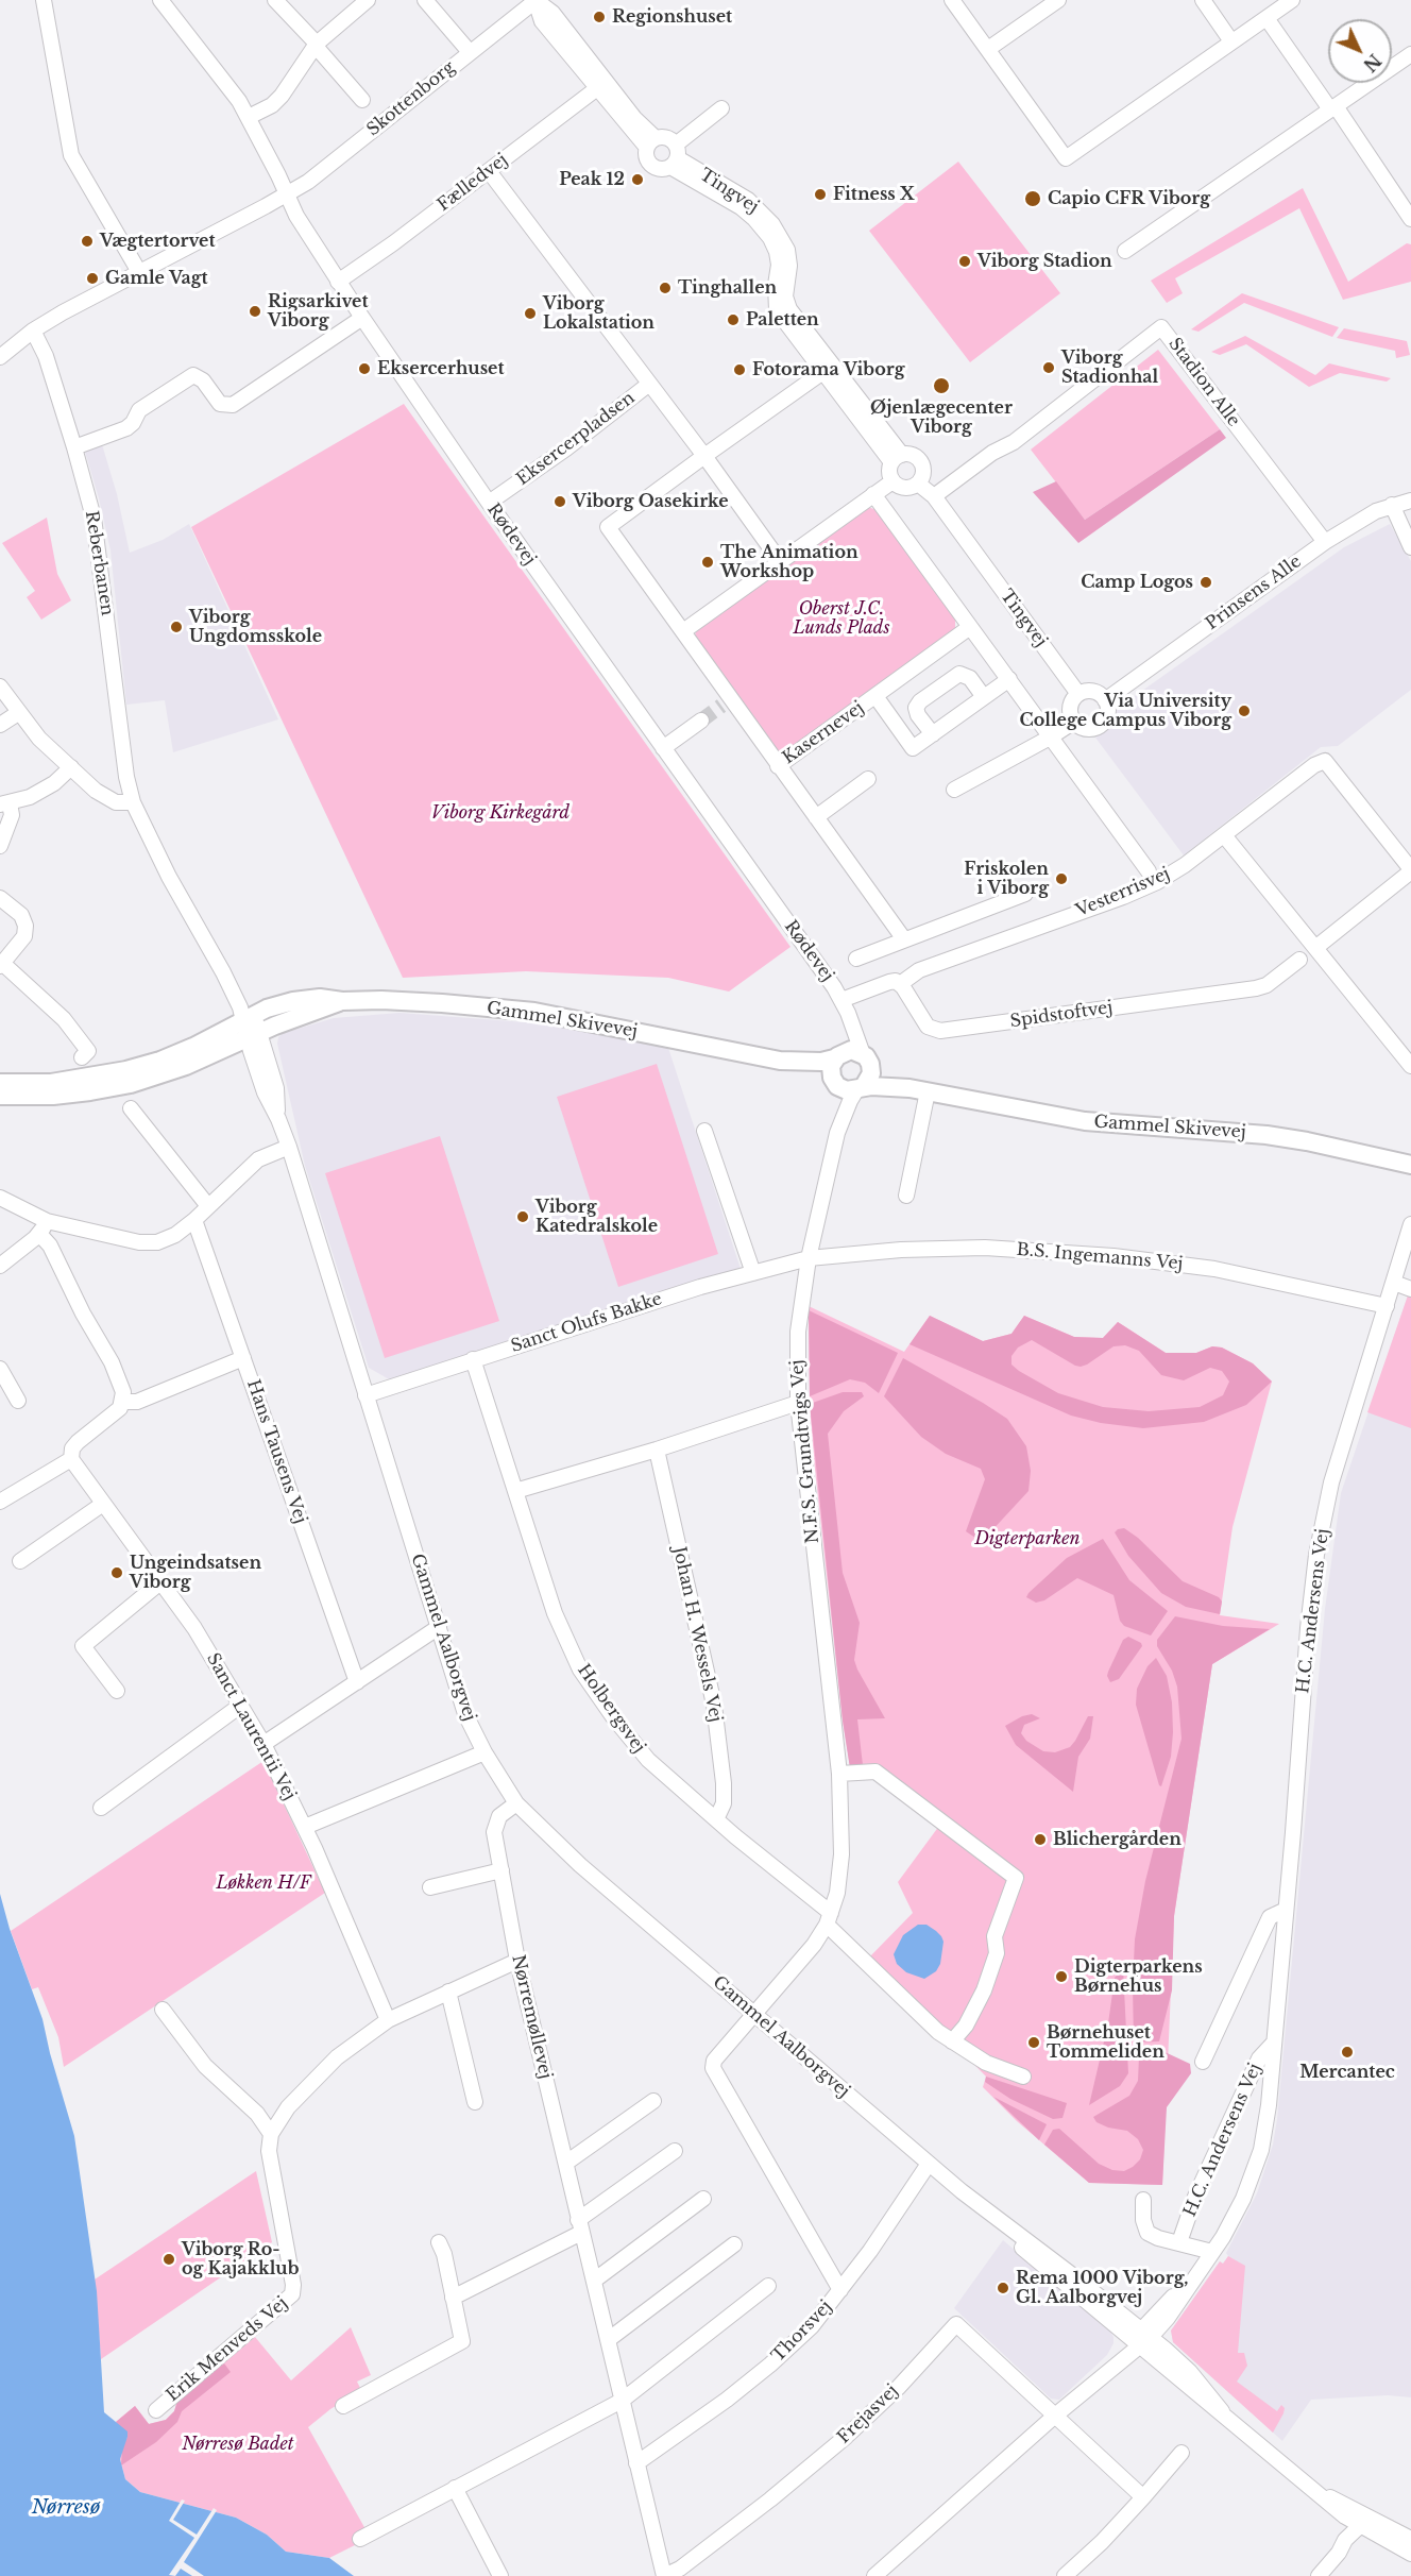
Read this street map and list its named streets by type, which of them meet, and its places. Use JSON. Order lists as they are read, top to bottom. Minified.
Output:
{"streets":{"main road":["Gammel Skivevej"],"street":["Skottenborg","Fælledvej","Tingvej","Stadion Alle","Eksercerpladsen","Rødevej","Reberbanen","Prinsens Alle","Kasernevej","Vesterrisvej","Spidstoftvej","B.S. Ingemanns Vej","Sanct Olufs Bakke","Hans Tausens Vej","N.F.S. Grundtvigs Vej","H.C. Andersens Vej","Johan H. Wessels Vej","Gammel Aalborgvej","Holbergsvej","Sanct Laurentii Vej","Nørremøllevej","Thorsvej","Erik Menveds Vej","Frejasvej"]},"crossings":[["Skottenborg","Rødevej"],["Skottenborg","Reberbanen"],["Fælledvej","Rødevej"],["Tingvej","Stadion Alle"],["Tingvej","Prinsens Alle"],["Stadion Alle","Prinsens Alle"],["Eksercerpladsen","Rødevej"],["Eksercerpladsen","Kasernevej"],["Rødevej","Gammel Skivevej"],["Rødevej","N.F.S. Grundtvigs Vej"],["Reberbanen","Gammel Aalborgvej"],["Vesterrisvej","Spidstoftvej"],["Gammel Skivevej","N.F.S. Grundtvigs Vej"],["Gammel Skivevej","Gammel Aalborgvej"],["B.S. Ingemanns Vej","Sanct Olufs Bakke"],["B.S. Ingemanns Vej","N.F.S. Grundtvigs Vej"],["B.S. Ingemanns Vej","H.C. Andersens Vej"],["Sanct Olufs Bakke","N.F.S. Grundtvigs Vej"],["Sanct Olufs Bakke","Gammel Aalborgvej"],["Sanct Olufs Bakke","Holbergsvej"],["N.F.S. Grundtvigs Vej","Gammel Aalborgvej"],["N.F.S. Grundtvigs Vej","Holbergsvej"],["N.F.S. Grundtvigs Vej","Thorsvej"],["H.C. Andersens Vej","Gammel Aalborgvej"],["H.C. Andersens Vej","Frejasvej"],["Johan H. Wessels Vej","Holbergsvej"],["Gammel Aalborgvej","Nørremøllevej"],["Gammel Aalborgvej","Thorsvej"],["Nørremøllevej","Thorsvej"],["Nørremøllevej","Frejasvej"]],"water":["Nørresø"],"parks":["Oberst J.C. Lunds Plads","Viborg Kirkegård","Digterparken","Løkken H/F","Nørresø Badet"],"places":["Regionshuset","Peak 12","Fitness X","Capio CFR Viborg","Vægtertorvet","Viborg Stadion","Gamle Vagt","Tinghallen","Rigsarkivet Viborg","Viborg Lokalstation","Paletten","Viborg Stadionhal","Eksercerhuset","Fotorama Viborg","Øjenlægecenter Viborg","Viborg Oasekirke","The Animation Workshop","Camp Logos","Viborg Ungdomsskole","Via University College Campus Viborg","Friskolen i Viborg","Viborg Katedralskole","Ungeindsatsen Viborg","Blichergården","Digterparkens Børnehus","Børnehuset Tommeliden","Mercantec","Viborg Ro- og Kajakklub","Rema 1000 Viborg, Gl. Aalborgvej"],"north":"bottom right"}
